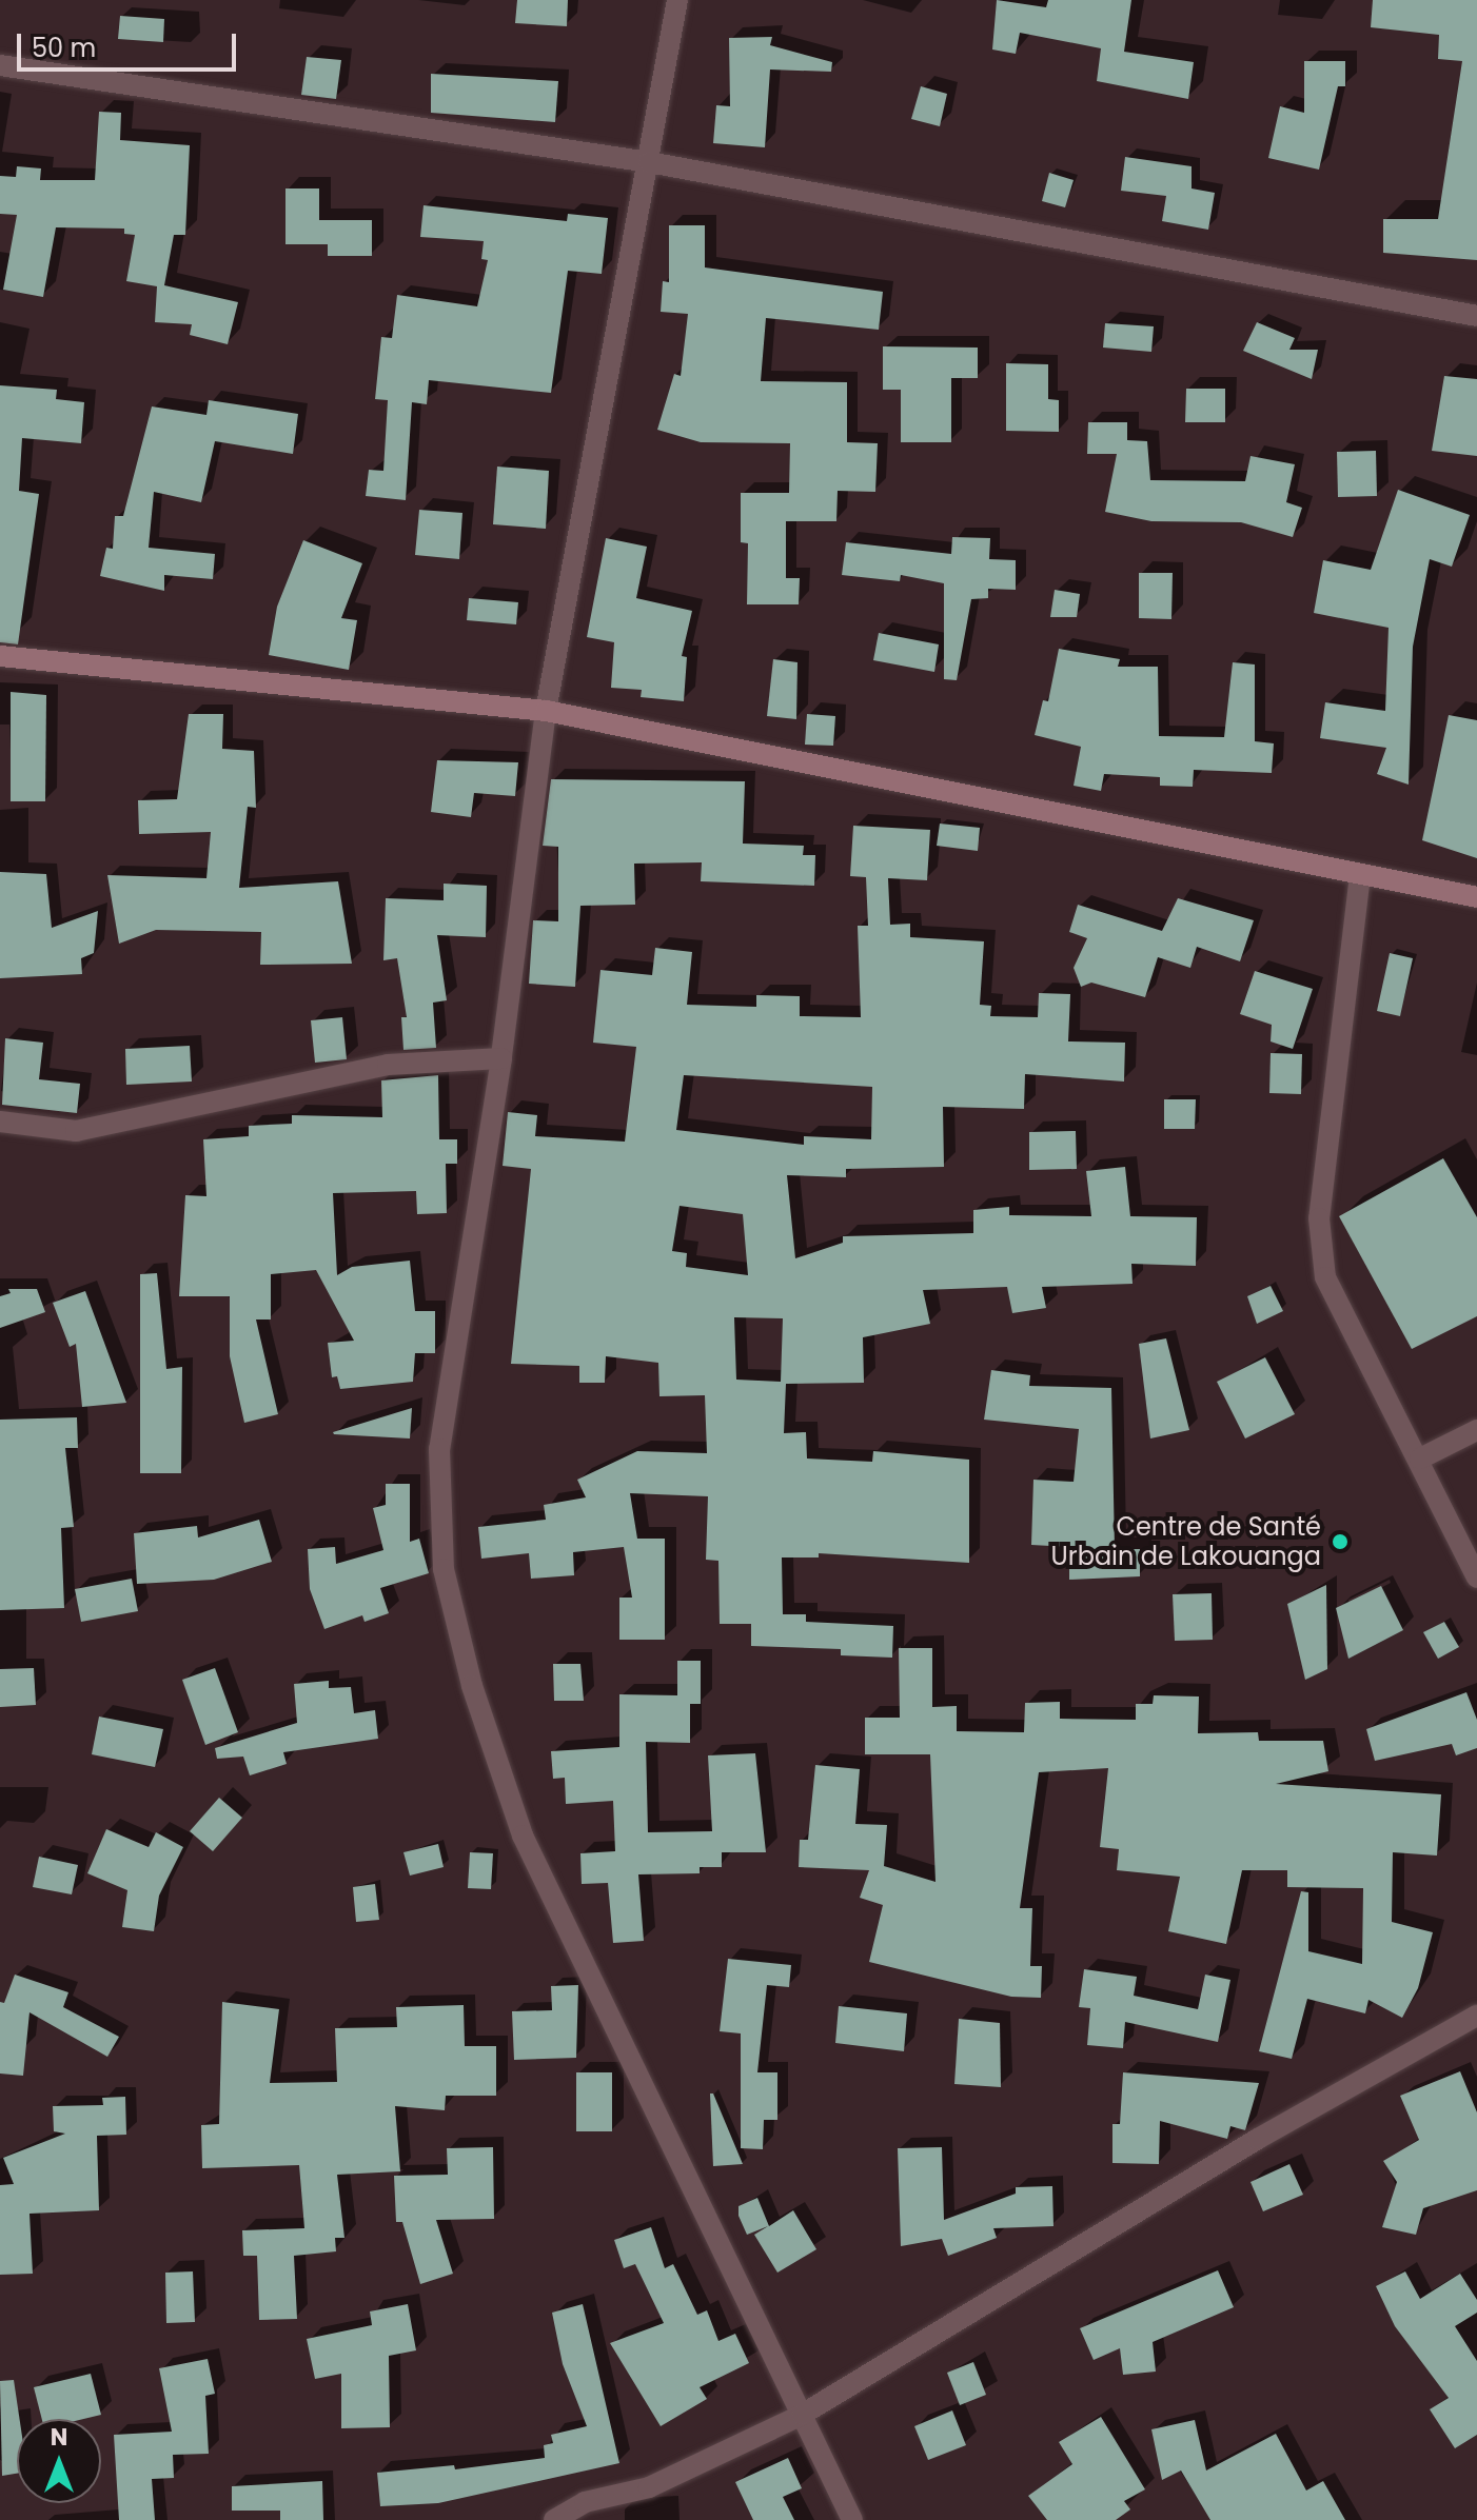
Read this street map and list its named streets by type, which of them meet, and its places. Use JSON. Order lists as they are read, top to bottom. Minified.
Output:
{"places":["Centre de Santé Urbain de Lakouanga"],"scale_bar":"50 m","north":"top"}
